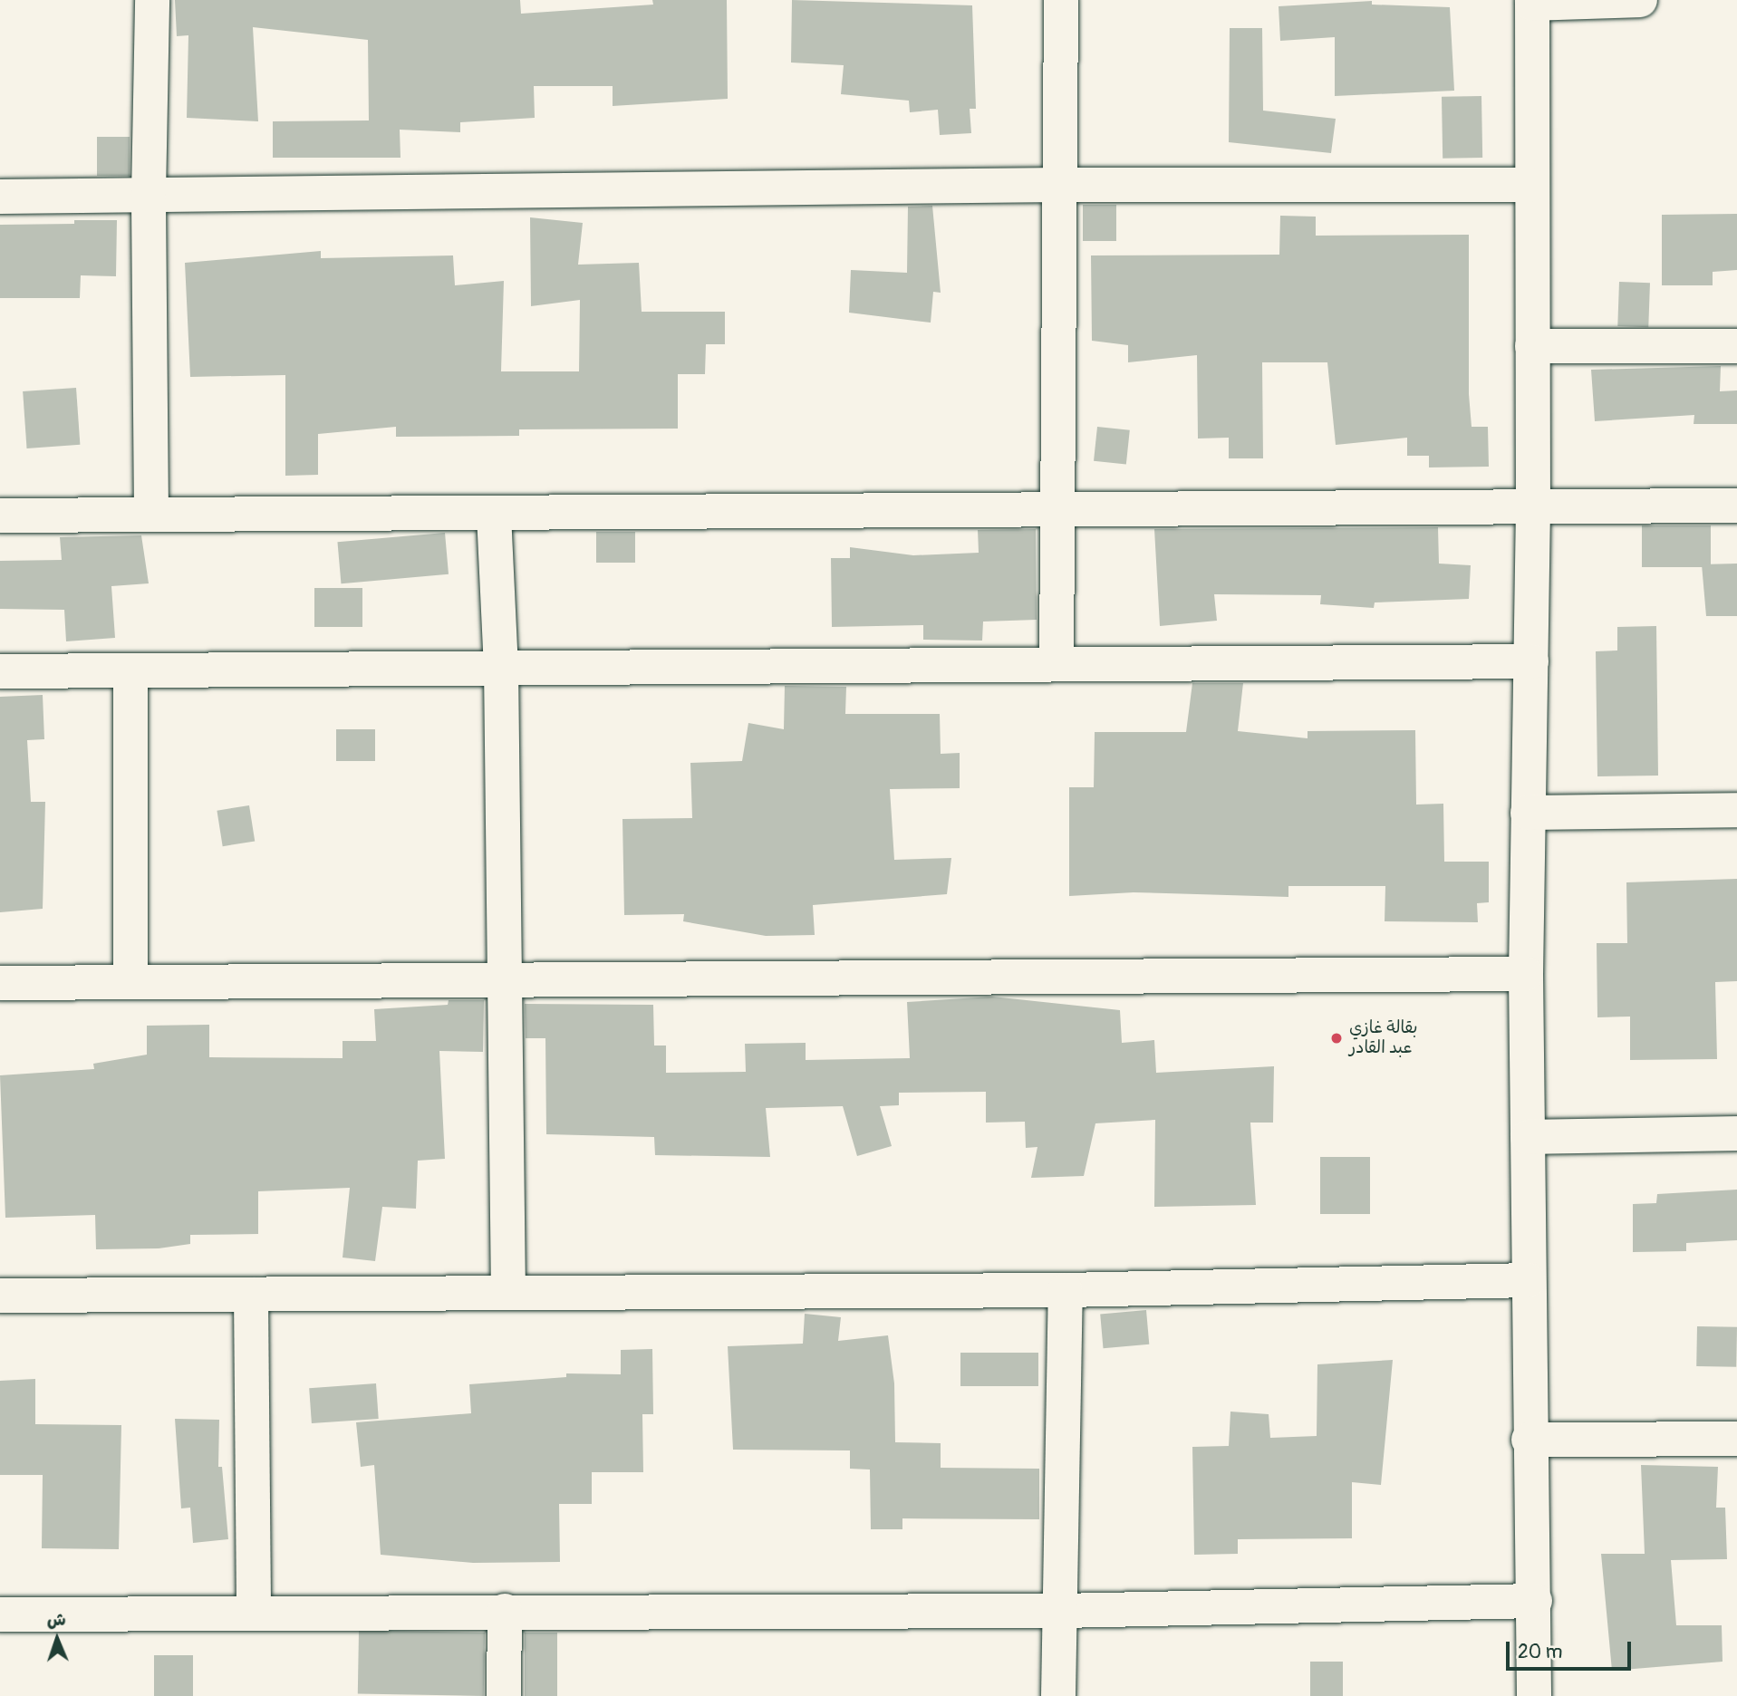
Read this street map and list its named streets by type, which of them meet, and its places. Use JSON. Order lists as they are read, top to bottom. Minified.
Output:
{"places":["بقالة غازي عبد القادر"],"scale_bar":"20 m","north":"top"}
